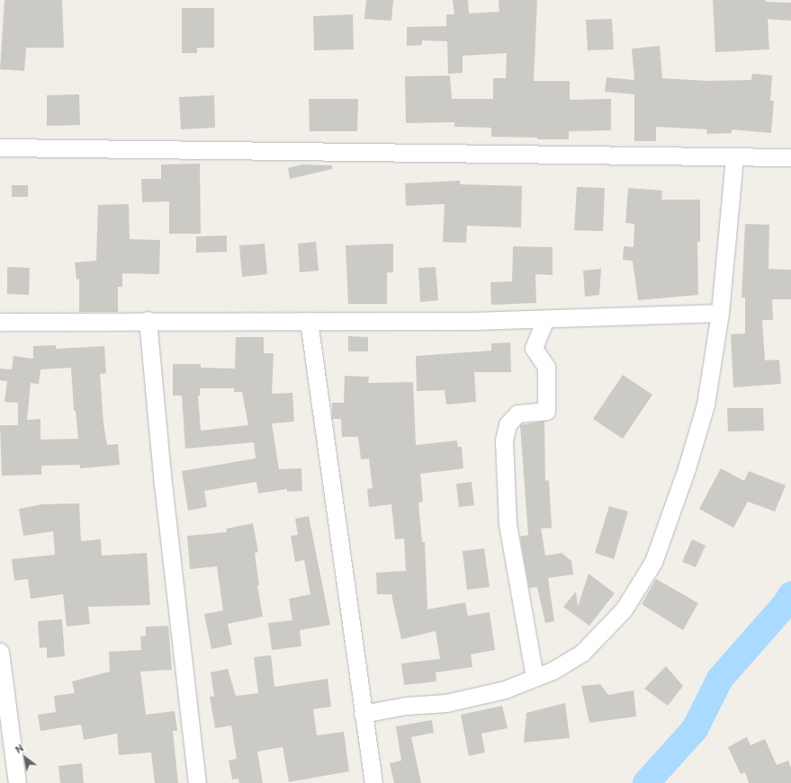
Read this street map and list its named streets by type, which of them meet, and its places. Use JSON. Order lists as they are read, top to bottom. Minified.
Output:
{"north":"top left"}
